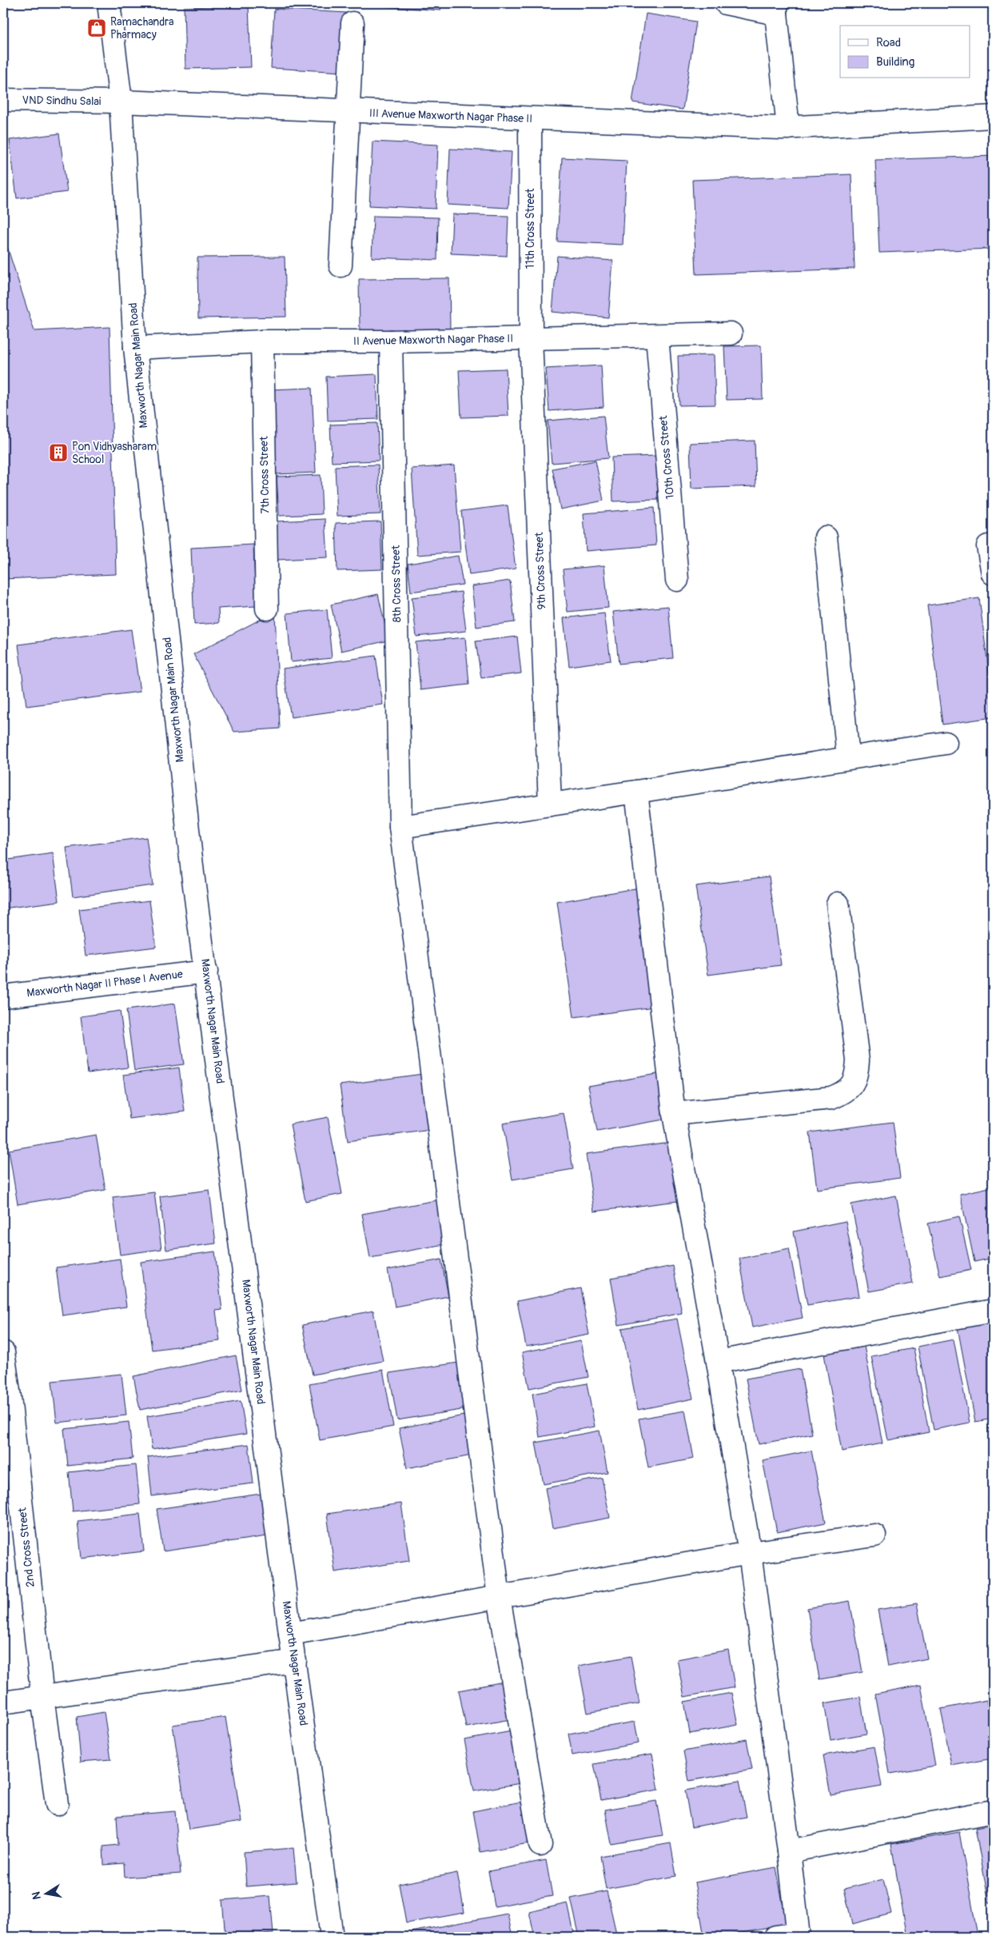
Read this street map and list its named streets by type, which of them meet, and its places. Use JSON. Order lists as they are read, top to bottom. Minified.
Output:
{"streets":{"street":["VND Sindhu Salai","III Avenue Maxworth Nagar Phase II","11th Cross Street","II Avenue Maxworth Nagar Phase II","Maxworth Nagar Main Road","10th Cross Street","7th Cross Street","9th Cross Street","8th Cross Street","Maxworth Nagar II Phase I Avenue","2nd Cross Street"]},"crossings":[["VND Sindhu Salai","III Avenue Maxworth Nagar Phase II"],["VND Sindhu Salai","Maxworth Nagar Main Road"],["III Avenue Maxworth Nagar Phase II","11th Cross Street"],["III Avenue Maxworth Nagar Phase II","Maxworth Nagar Main Road"],["11th Cross Street","II Avenue Maxworth Nagar Phase II"],["11th Cross Street","9th Cross Street"],["II Avenue Maxworth Nagar Phase II","Maxworth Nagar Main Road"],["II Avenue Maxworth Nagar Phase II","10th Cross Street"],["II Avenue Maxworth Nagar Phase II","7th Cross Street"],["II Avenue Maxworth Nagar Phase II","9th Cross Street"],["II Avenue Maxworth Nagar Phase II","8th Cross Street"],["Maxworth Nagar Main Road","Maxworth Nagar II Phase I Avenue"]],"places":{"shop":["Ramachandra Pharmacy"],"building":["Pon Vidhyasharam School"]},"legend":["Road","Building"],"north":"left"}
